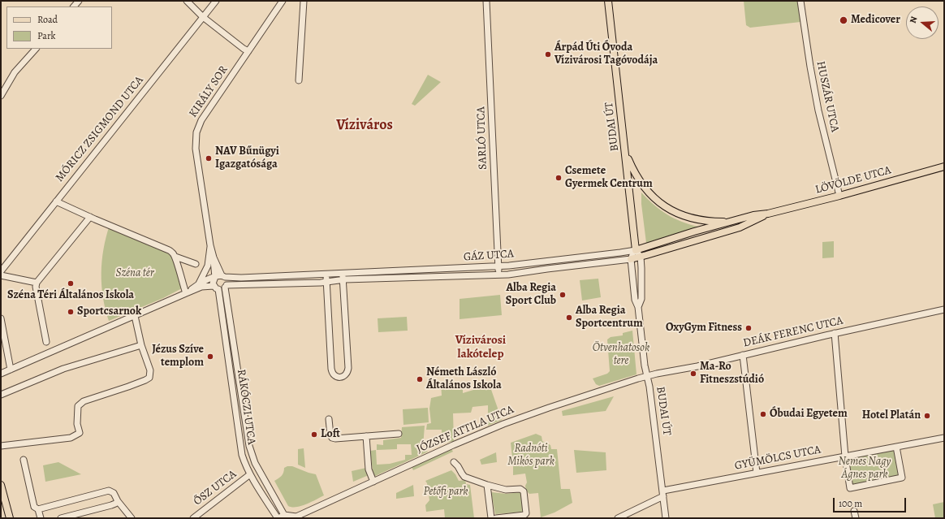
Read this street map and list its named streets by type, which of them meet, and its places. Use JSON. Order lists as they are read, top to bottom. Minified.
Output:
{"streets":{"main road":["BUDAI ÚT","LÖVÖLDE UTCA"],"street":["KIRÁLY SOR","HUSZÁR UTCA","MÓRICZ ZSIGMOND UTCA","SARLÓ UTCA","GÁZ UTCA","DEÁK FERENC UTCA","RÁKÓCZI UTCA","JÓZSEF ATTILA UTCA","GYÜMÖLCS UTCA","ŐSZ UTCA"]},"crossings":[["KIRÁLY SOR","GÁZ UTCA"],["KIRÁLY SOR","RÁKÓCZI UTCA"],["HUSZÁR UTCA","LÖVÖLDE UTCA"],["BUDAI ÚT","LÖVÖLDE UTCA"],["BUDAI ÚT","GÁZ UTCA"],["BUDAI ÚT","DEÁK FERENC UTCA"],["BUDAI ÚT","JÓZSEF ATTILA UTCA"],["BUDAI ÚT","GYÜMÖLCS UTCA"],["SARLÓ UTCA","GÁZ UTCA"],["LÖVÖLDE UTCA","GÁZ UTCA"],["GÁZ UTCA","RÁKÓCZI UTCA"],["DEÁK FERENC UTCA","JÓZSEF ATTILA UTCA"],["RÁKÓCZI UTCA","JÓZSEF ATTILA UTCA"],["RÁKÓCZI UTCA","ŐSZ UTCA"]],"districts":["Víziváros","Vízivárosi lakótelep"],"parks":["Széna tér","Ötvenhatosok tere","Radnóti Mikós park","Nemes Nagy Ágnes park","Petőfi park"],"places":["Medicover","Árpád Úti Óvoda Vízivárosi Tagóvodája","NAV Bűnügyi Igazgatósága","Csemete Gyermek Centrum","Széna Téri Általános Iskola","Alba Regia Sport Club","Sportcsarnok","Alba Regia Sportcentrum","OxyGym Fitness","Jézus Szíve templom","Ma-Ro Fitneszstúdió","Németh László Általános Iskola","Óbudai Egyetem","Hotel Platán","Loft"],"legend":["Road","Park"],"scale_bar":"100 m","north":"left"}
